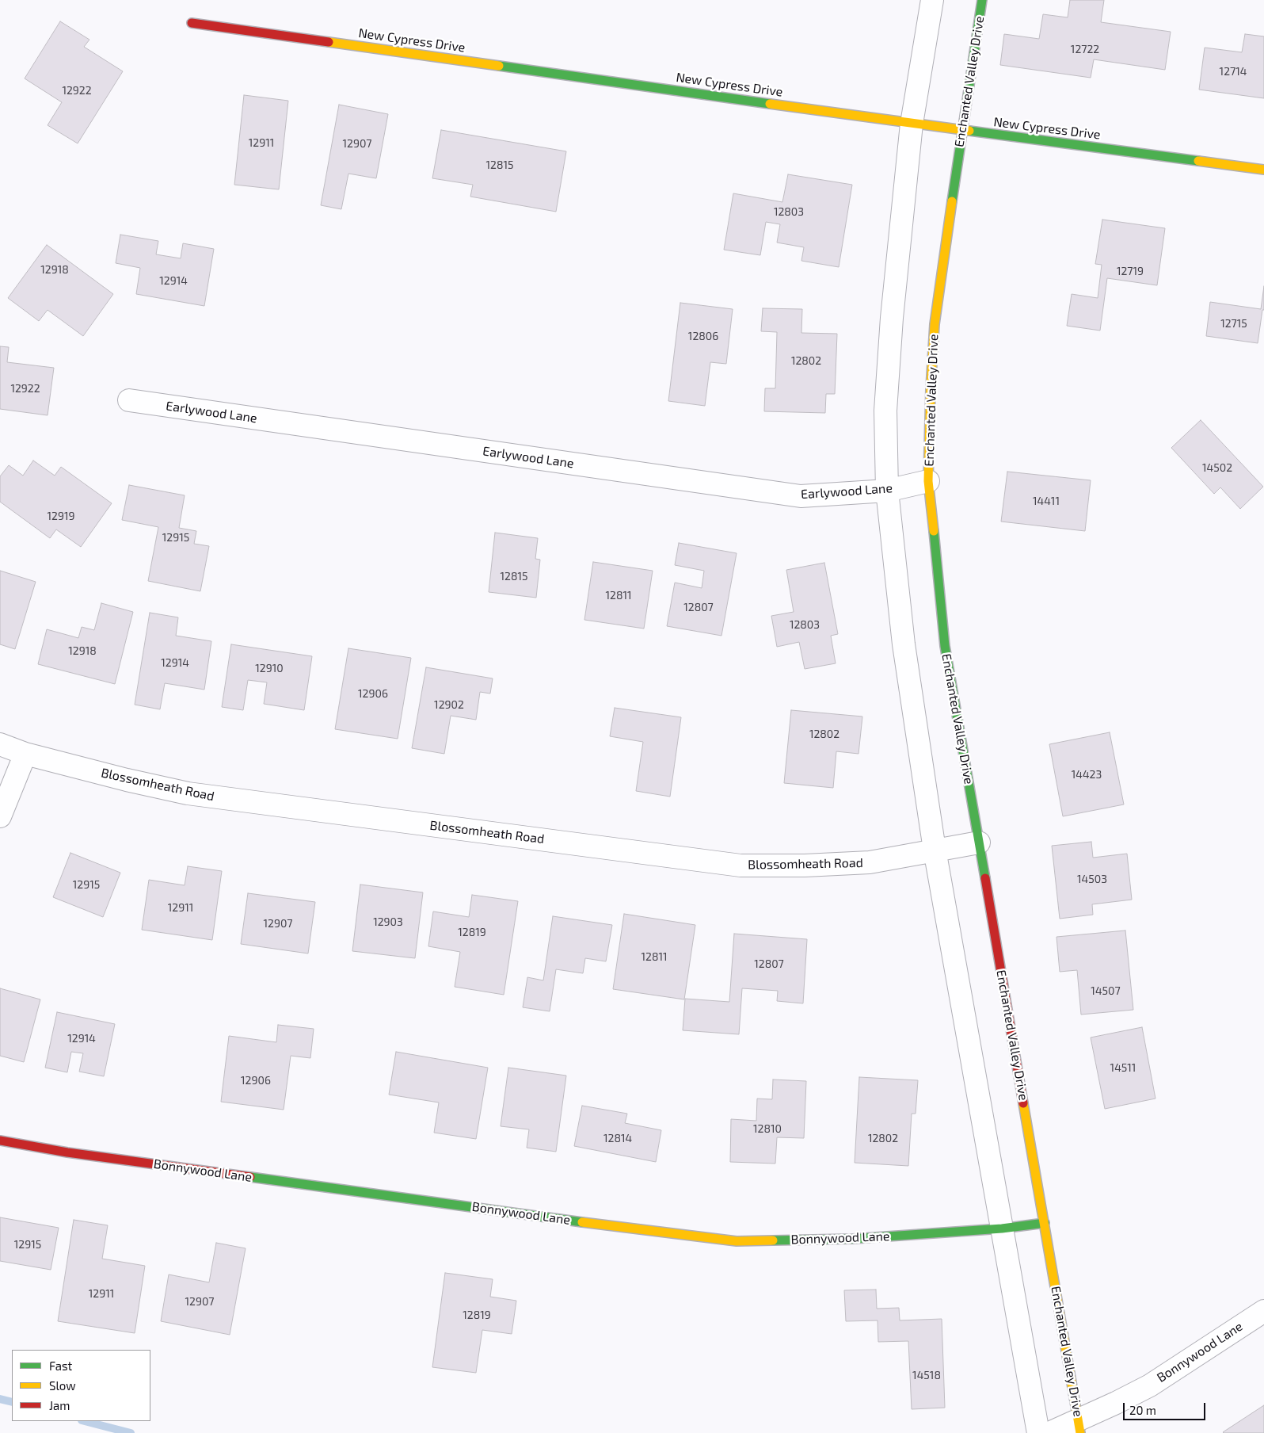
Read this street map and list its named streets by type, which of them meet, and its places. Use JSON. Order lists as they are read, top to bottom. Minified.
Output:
{"streets":{"street":["New Cypress Drive","Enchanted Valley Drive","Earlywood Lane","Blossomheath Road","Bonnywood Lane"]},"crossings":[["New Cypress Drive","Enchanted Valley Drive"],["Enchanted Valley Drive","Earlywood Lane"],["Enchanted Valley Drive","Blossomheath Road"],["Enchanted Valley Drive","Bonnywood Lane"]],"house_numbers":["12722","12714","12922","12911","12907","12815","12803","12918","12719","12914","12715","12806","12802","12922","14502","14411","12919","12915","12815","12811","12807","12803","12918","12914","12910","12906","12902","12802","14423","14503","12915","12911","12903","12907","12819","12811","12807","14507","12914","14511","12906","12810","12814","12802","12915","12911","12907","12819","14518"],"legend":["Fast","Slow","Jam"],"scale_bar":"20 m"}
